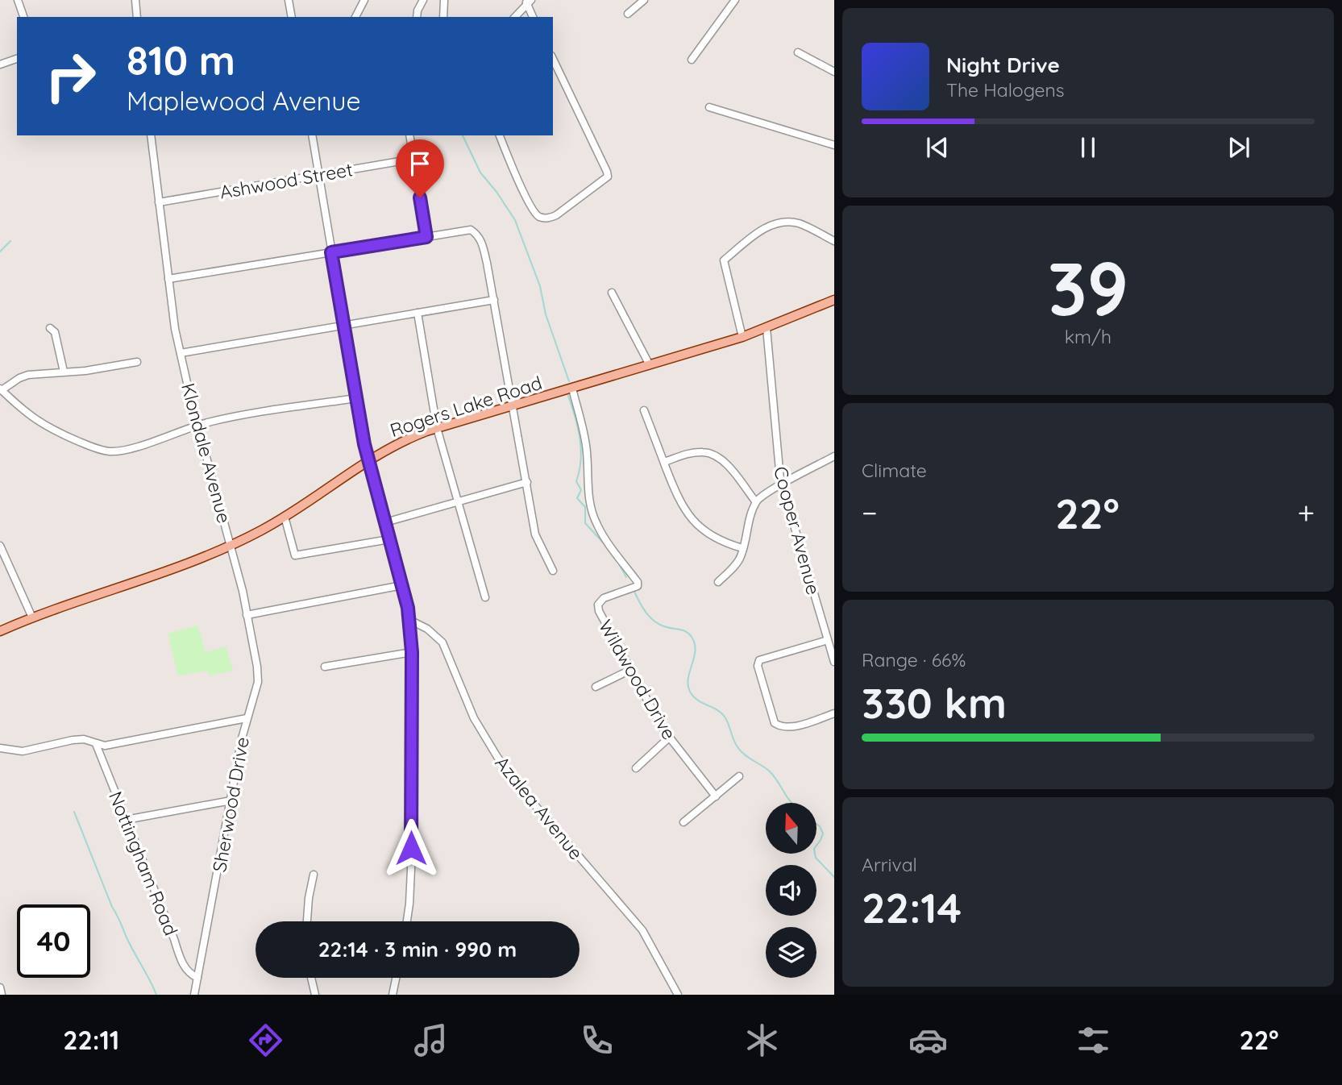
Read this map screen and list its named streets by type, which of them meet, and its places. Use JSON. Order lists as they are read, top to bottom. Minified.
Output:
{"streets":{"main road":["Rogers Lake Road"],"street":["Ashwood Street","Klondale Avenue","Cooper Avenue","Wildwood Drive","Sherwood Drive","Azalea Avenue","Nottingham Road"]},"crossings":[["Ashwood Street","Klondale Avenue"],["Rogers Lake Road","Klondale Avenue"],["Rogers Lake Road","Cooper Avenue"],["Rogers Lake Road","Wildwood Drive"],["Klondale Avenue","Sherwood Drive"],["Sherwood Drive","Nottingham Road"]],"north":"top","page":{"turn":["810 m","Maplewood Avenue"],"song":["Night Drive","The Halogens"],"tile":[["39","km/h"],"Climate",["Range · 66%","330 km"],["Arrival","22:14"]],"heat":["−","22°","+"],"limit":"40","trip":"22:14 · 3 min · 990 m","tabs":["22:11","22°"]}}
